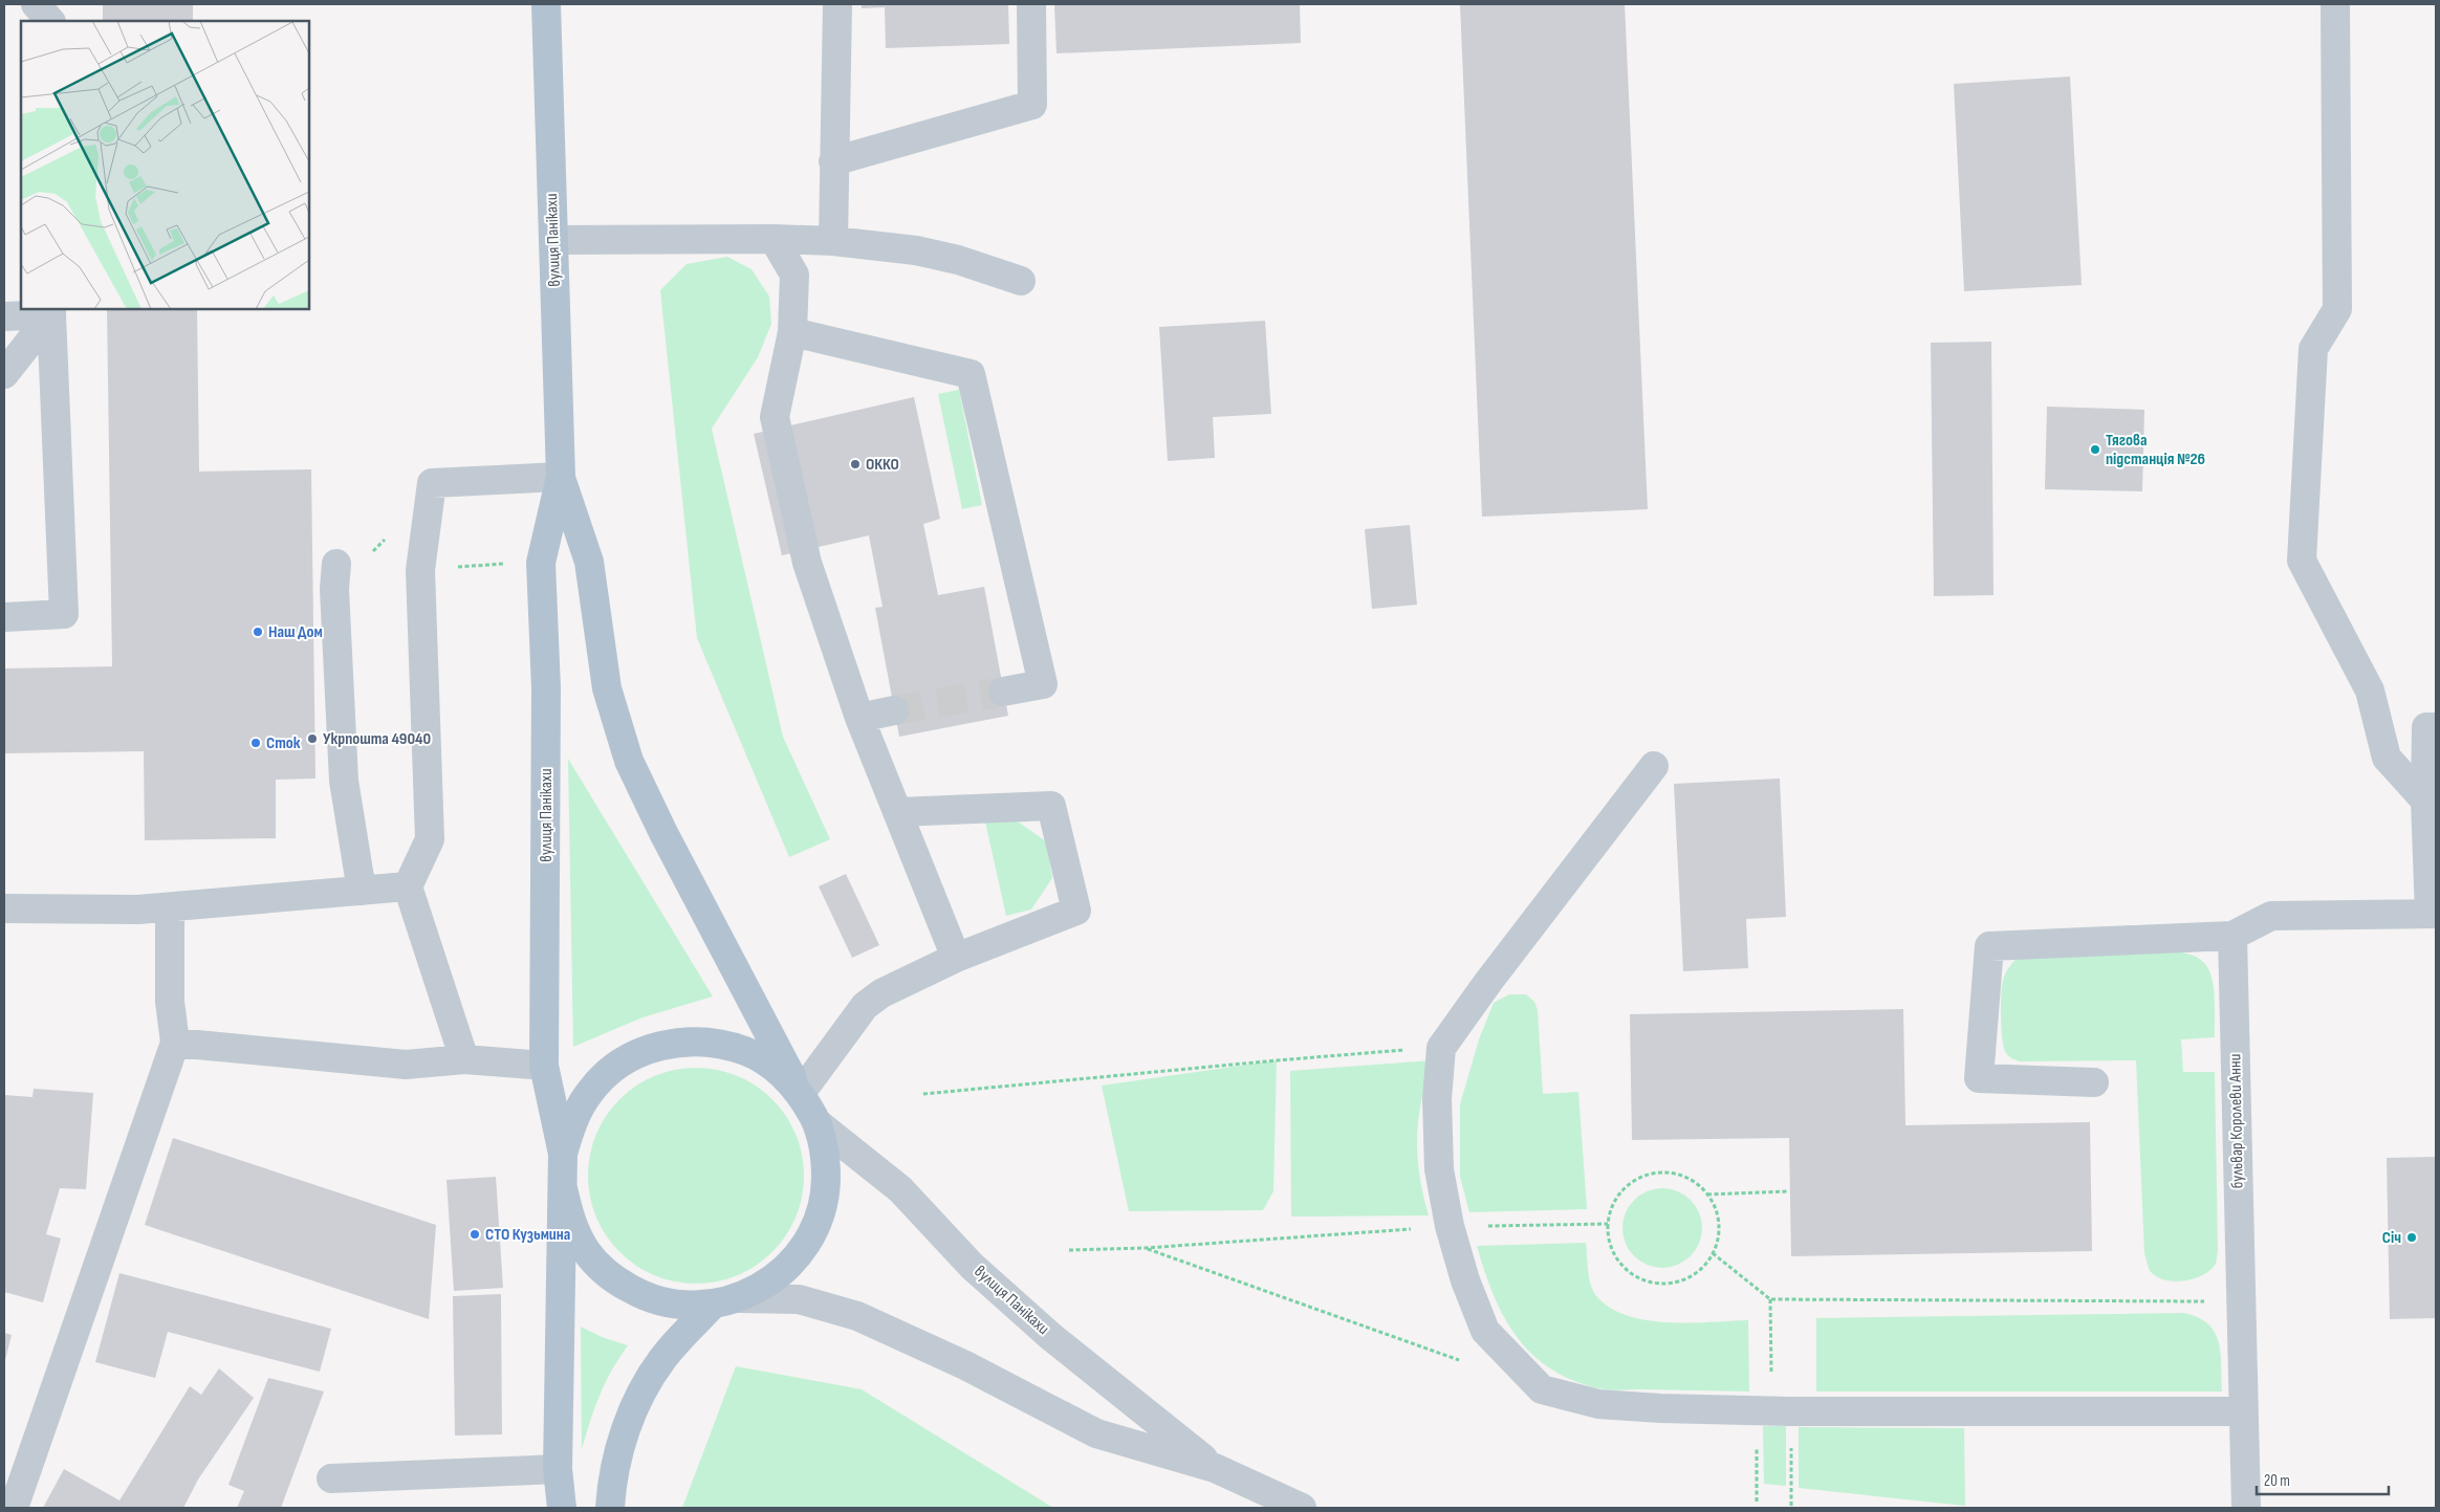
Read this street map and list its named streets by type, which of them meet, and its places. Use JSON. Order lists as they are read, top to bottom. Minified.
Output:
{"streets":{"main road":["вулиця Панікахи"],"street":["бульвар Королеви Анни"]},"places":["Тягова пiдстанцiя №26","ОККО","Наш Дом","Укрпошта 49040","Сток","СТО Кузьмина","Січ"],"scale_bar":"20 m"}
